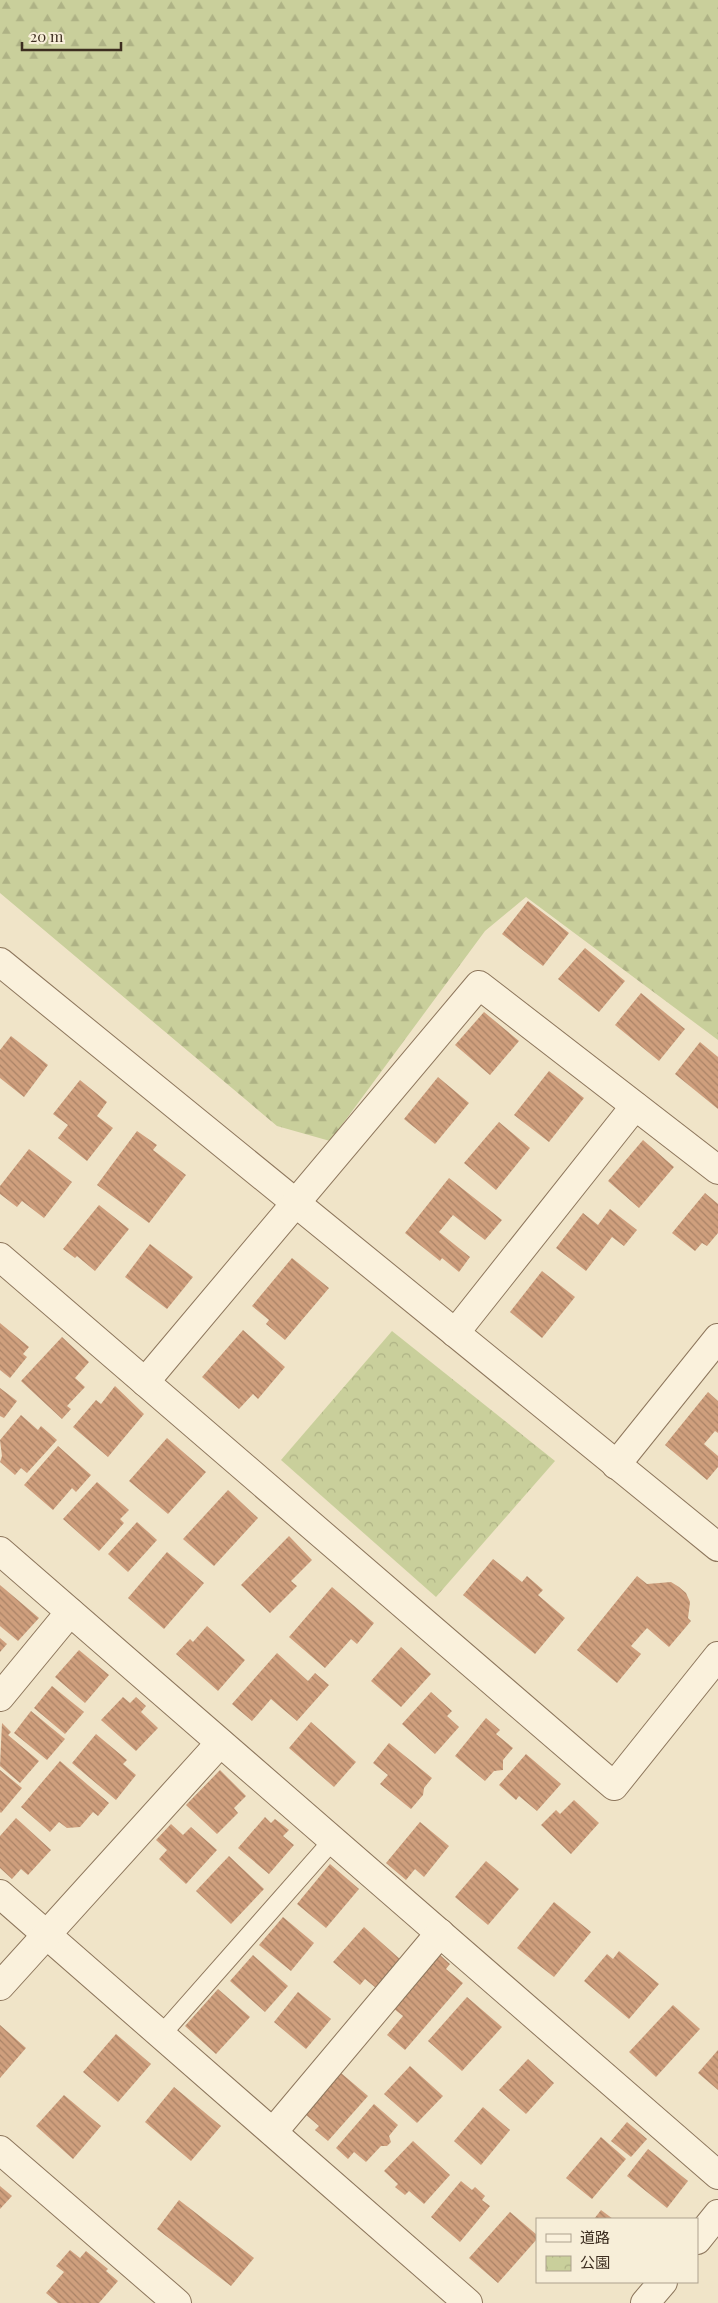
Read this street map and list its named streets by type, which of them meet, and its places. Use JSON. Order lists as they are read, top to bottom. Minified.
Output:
{"legend":["道路","公園"],"scale_bar":"20 m"}
